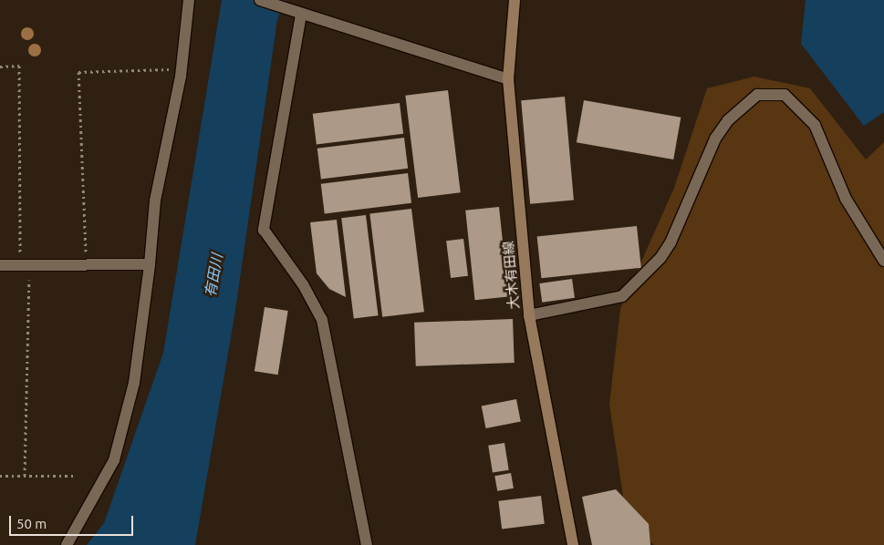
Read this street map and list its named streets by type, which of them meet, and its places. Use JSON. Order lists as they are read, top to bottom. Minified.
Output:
{"streets":{"main road":["大木有田線"]},"water":["有田川"],"scale_bar":"50 m"}
